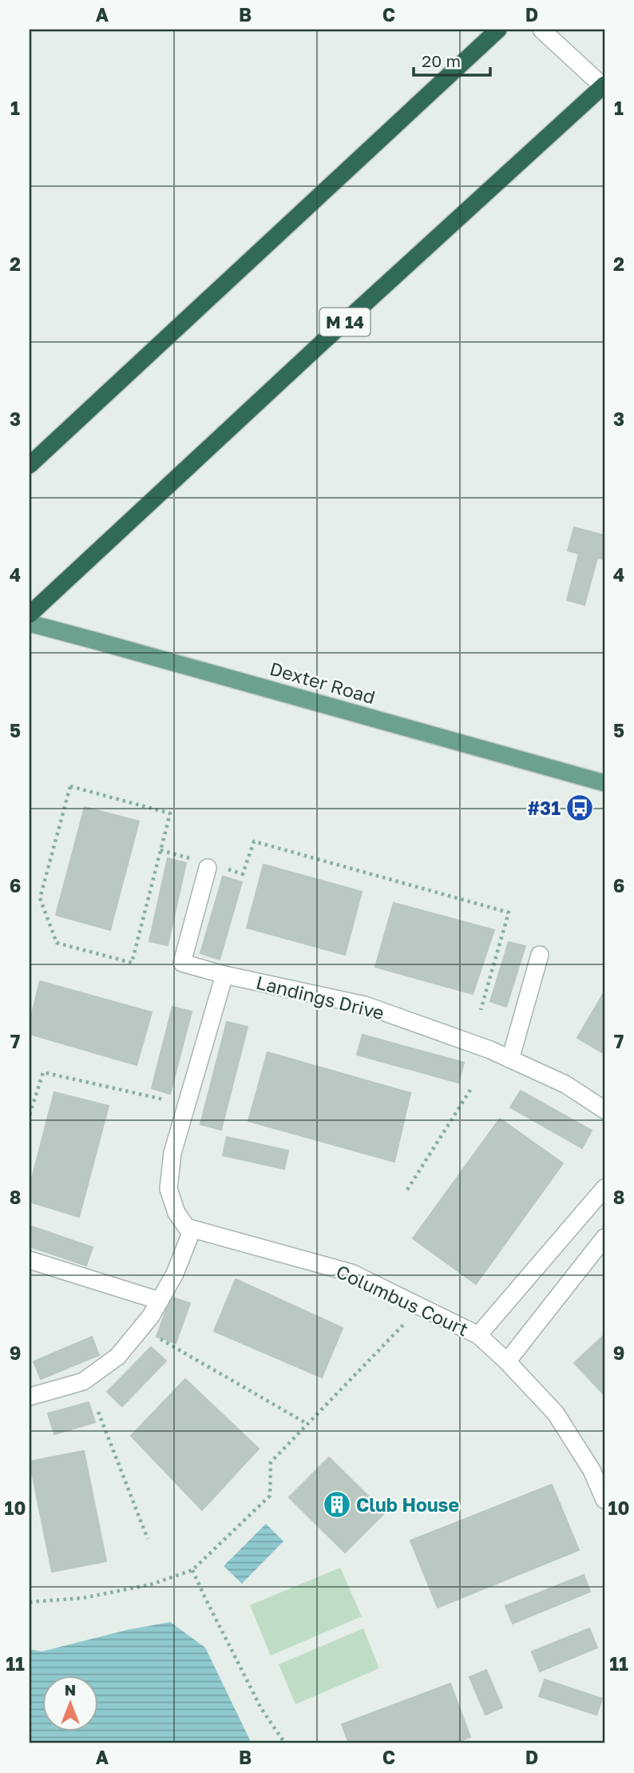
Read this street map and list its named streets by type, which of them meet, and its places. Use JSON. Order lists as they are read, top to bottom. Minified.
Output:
{"streets":{"highway":["M 14"],"main road":["Dexter Road"],"street":["Landings Drive","Columbus Court"]},"places":{"bus stop":["#31"],"building":["Club House"]},"scale_bar":"20 m","north":"top","grid":{"columns":["A","B","C","D"],"rows":["1","2","3","4","5","6","7","8","9","10","11"]}}
